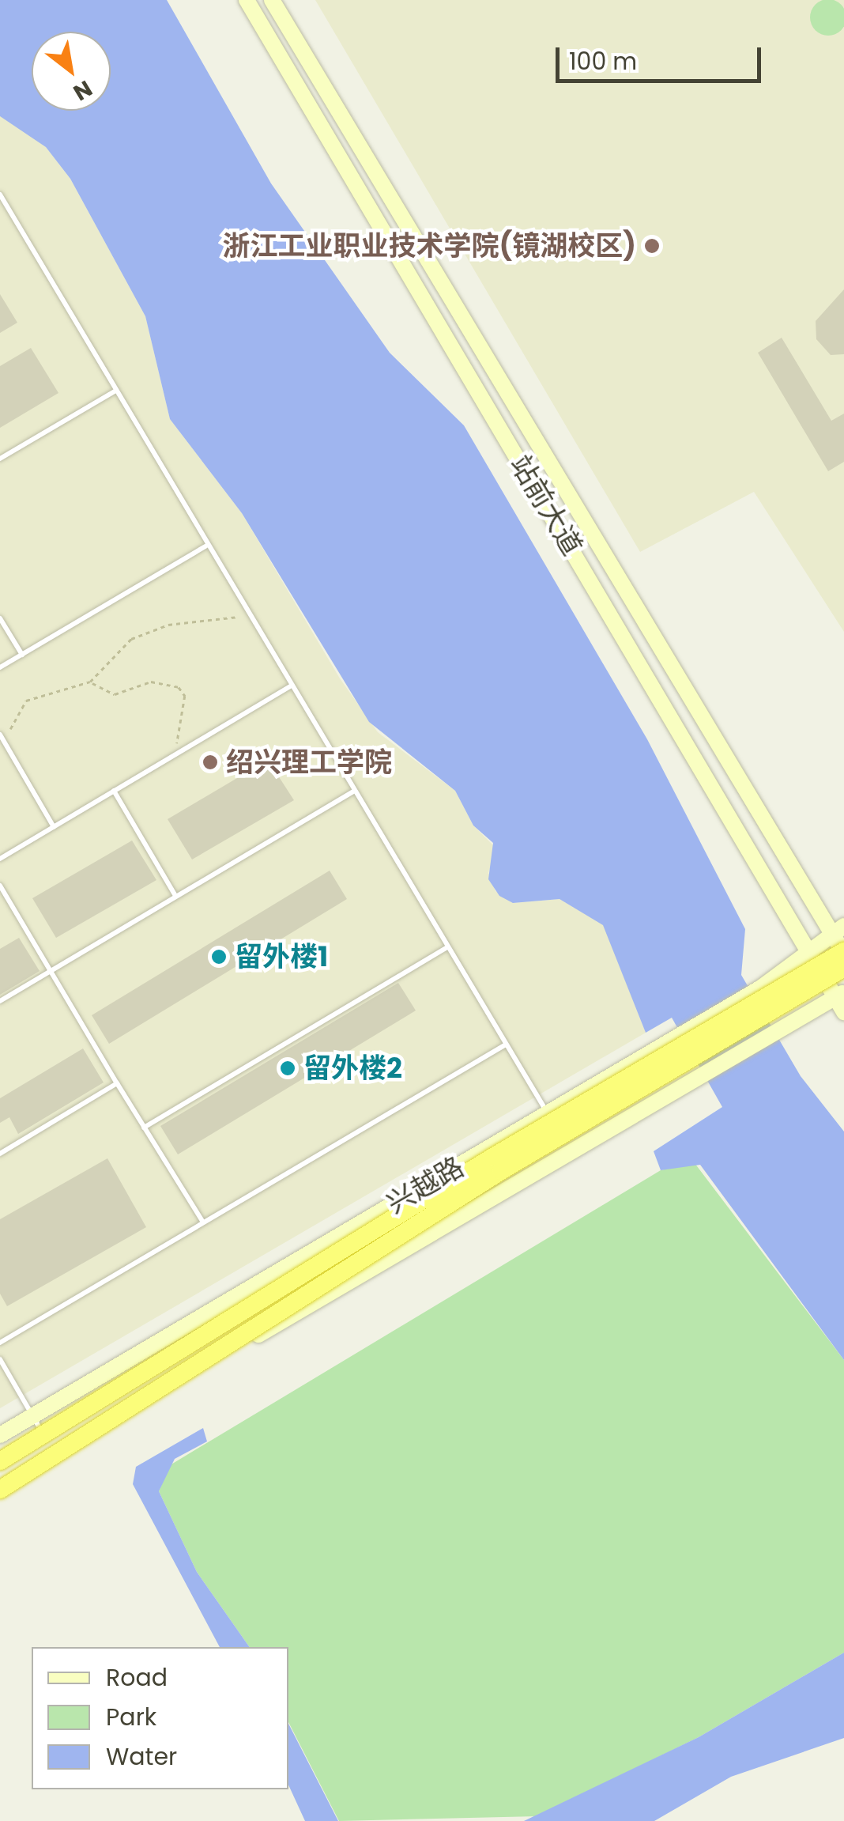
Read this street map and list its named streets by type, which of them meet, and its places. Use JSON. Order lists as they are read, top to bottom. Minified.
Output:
{"streets":{"main road":["站前大道","兴越路"]},"crossings":[["站前大道","兴越路"]],"places":["浙江工业职业技术学院(镜湖校区)","绍兴理工学院","留外楼1","留外楼2"],"legend":["Road","Park","Water"],"scale_bar":"100 m","north":"bottom right"}
